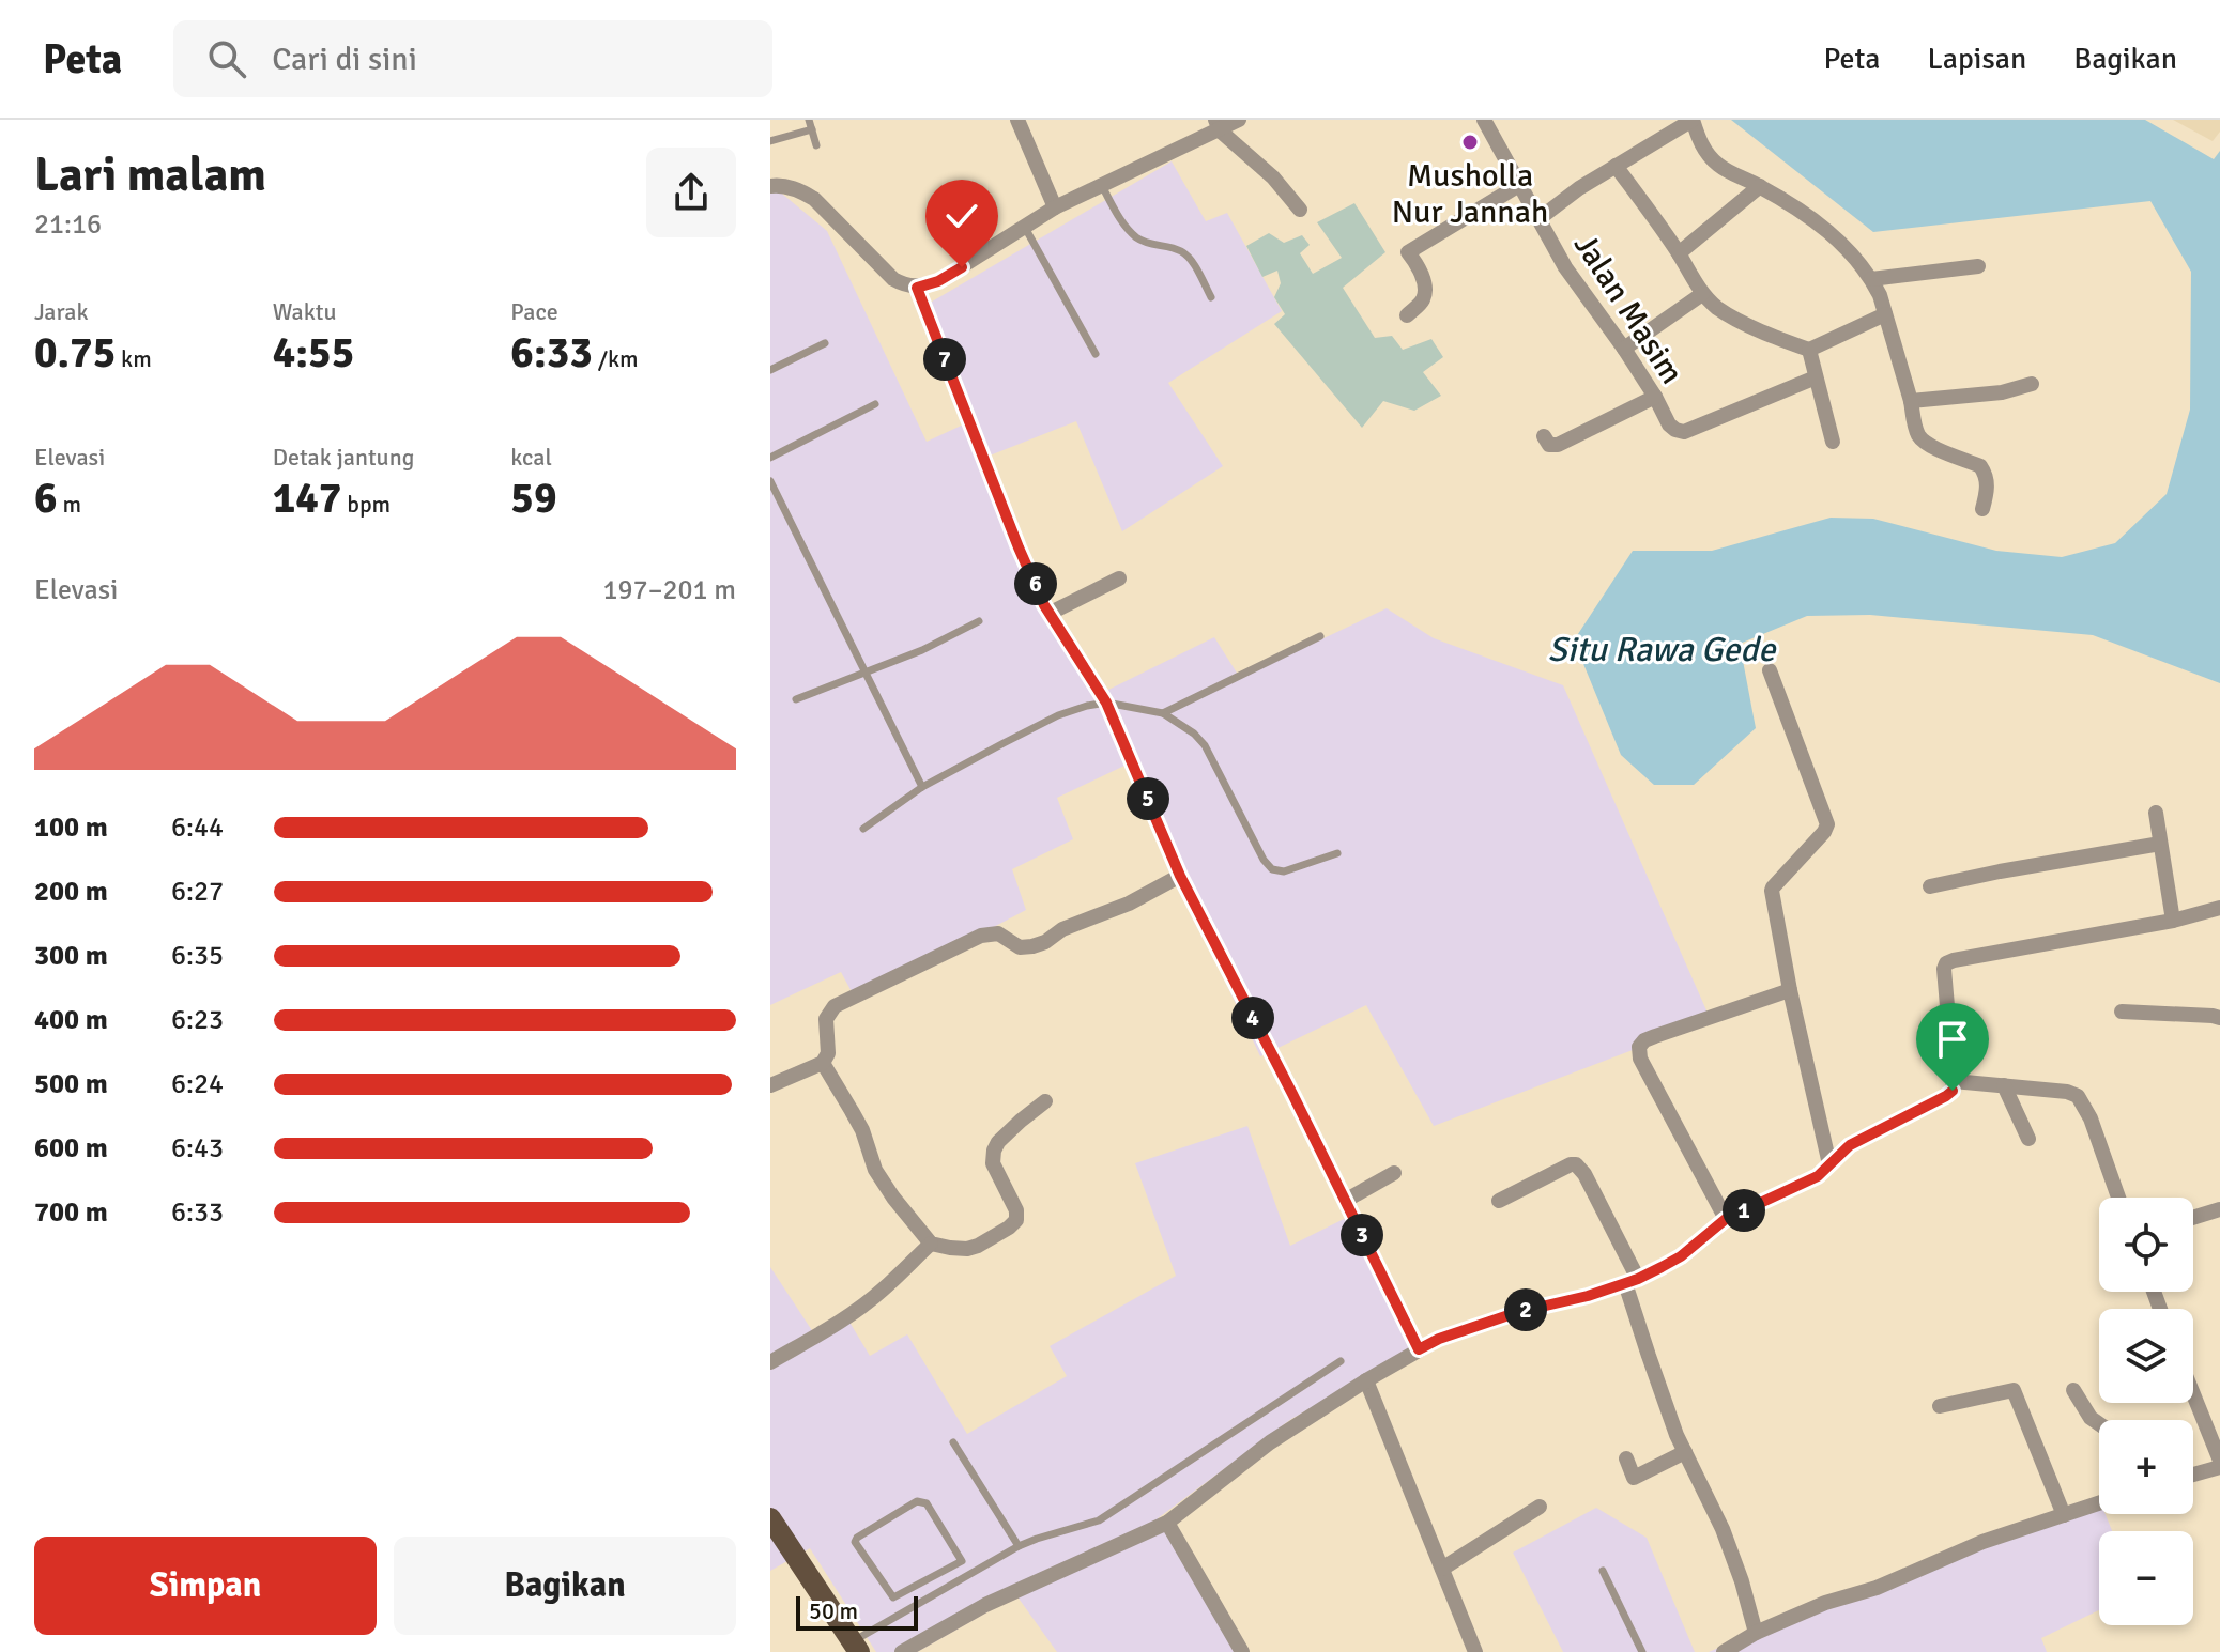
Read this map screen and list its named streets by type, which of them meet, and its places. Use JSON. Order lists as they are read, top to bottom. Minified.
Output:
{"streets":{"street":["Jalan Masim"]},"water":["Situ Rawa Gede"],"places":["Musholla Nur Jannah"],"scale_bar":"50 m","page":{"header":"Peta","search":"Cari di sini","nav":["Peta","Lapisan","Bagikan"],"heading":["Lari malam","21:16"],"stats":[["Jarak","0.75 km"],["Waktu","4:55"],["Pace","6:33 /km"],["Elevasi","6 m"],["Detak jantung","147 bpm"],["kcal","59"]],"pins":["7","6","5","4","1","3","2"],"chart":["Elevasi","197–201 m"],"list":[{"name":"100 m","note":"6:44"},{"name":"200 m","note":"6:27"},{"name":"300 m","note":"6:35"},{"name":"400 m","note":"6:23"},{"name":"500 m","note":"6:24"},{"name":"600 m","note":"6:43"},{"name":"700 m","note":"6:33"}],"map_buttons":["+","−"],"buttons":["Simpan","Bagikan"],"scale":"50 m"}}
